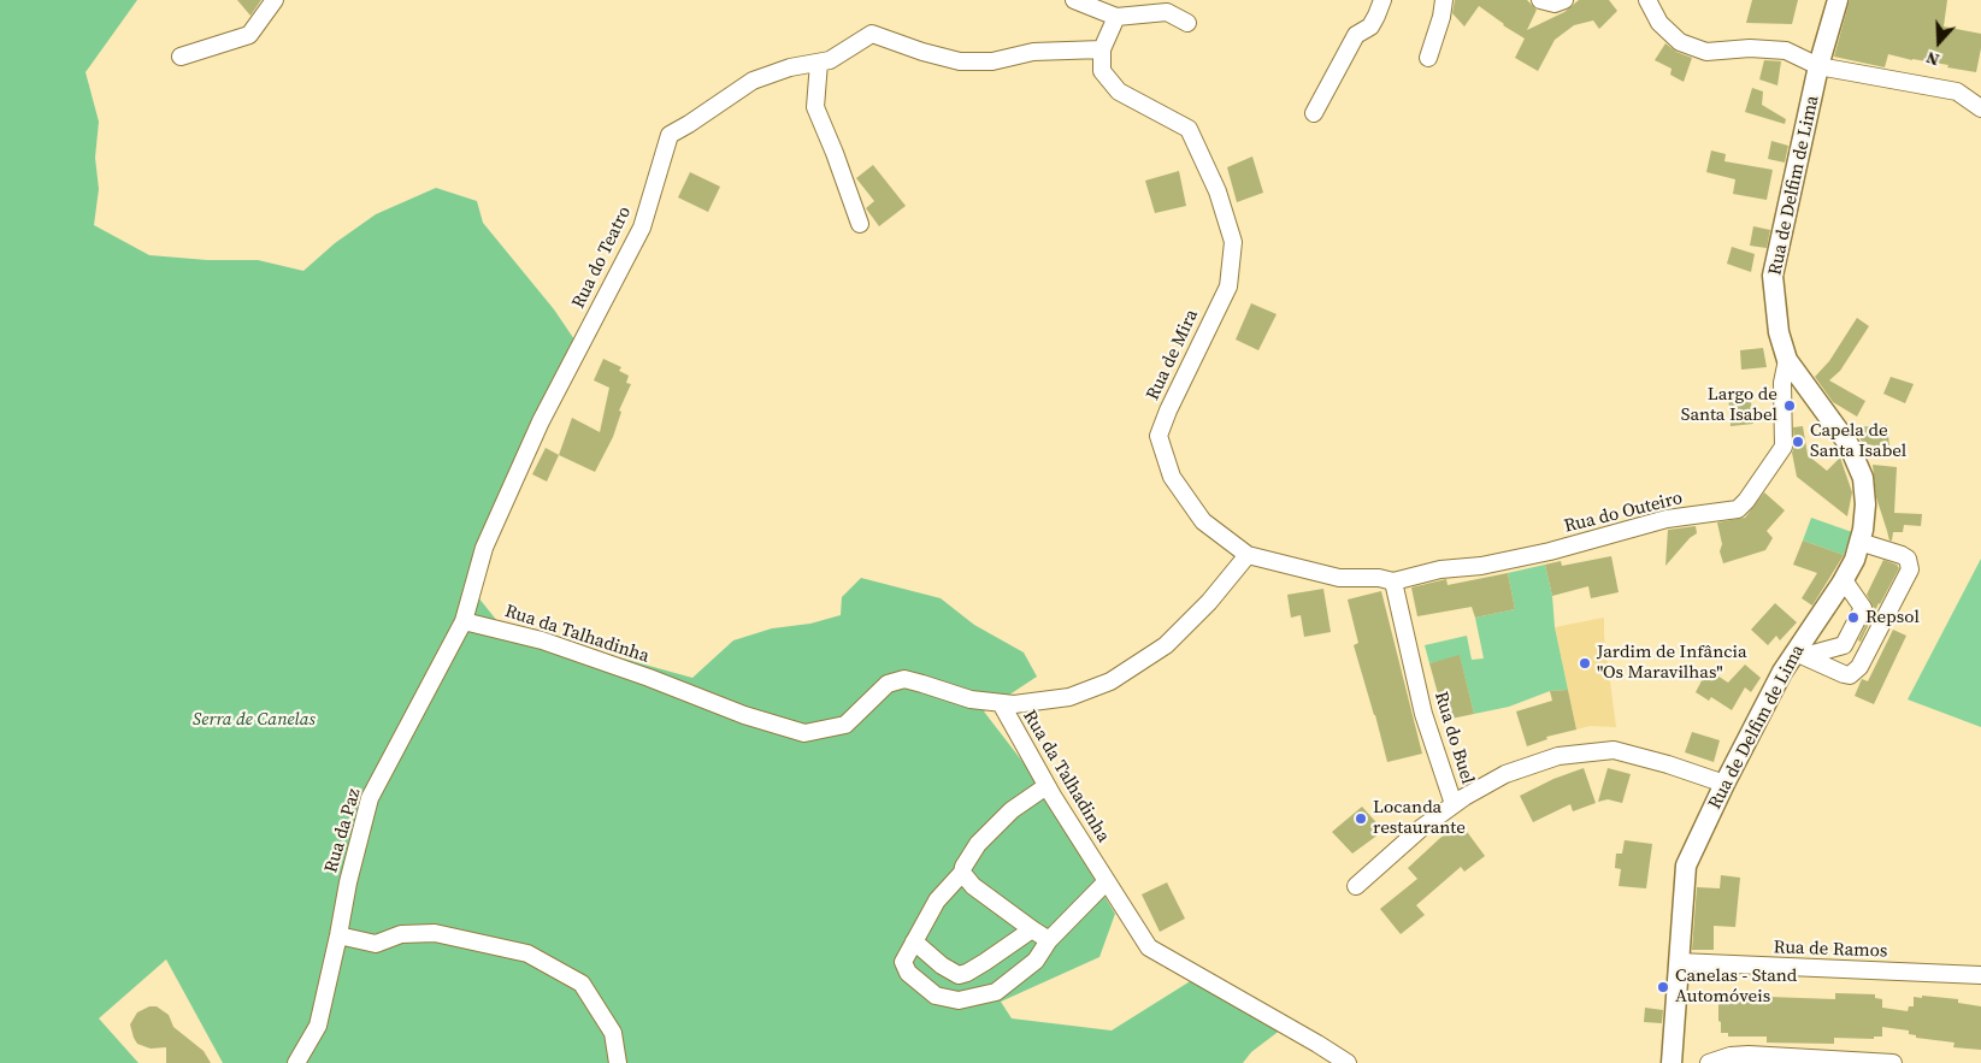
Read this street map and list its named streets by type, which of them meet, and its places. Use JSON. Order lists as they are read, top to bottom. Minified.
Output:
{"streets":{"main road":["Rua de Delfim de Lima"],"street":["Rua do Teatro","Rua de Mira","Rua do Outeiro","Rua da Talhadinha","Rua do Buel","Rua da Paz","Rua de Ramos"]},"crossings":[["Rua de Delfim de Lima","Rua do Outeiro"],["Rua de Delfim de Lima","Rua do Buel"],["Rua de Delfim de Lima","Rua de Ramos"],["Rua do Teatro","Rua de Mira"],["Rua do Teatro","Rua da Talhadinha"],["Rua do Teatro","Rua da Paz"],["Rua de Mira","Rua do Outeiro"],["Rua de Mira","Rua do Buel"],["Rua do Outeiro","Rua do Buel"],["Rua da Talhadinha","Rua da Paz"]],"parks":["Serra de Canelas"],"places":["Largo de Santa Isabel","Capela de Santa Isabel","Repsol","Jardim de Infância \"Os Maravilhas\"","Locanda restaurante","Canelas - Stand Automóveis"],"north":"bottom"}
